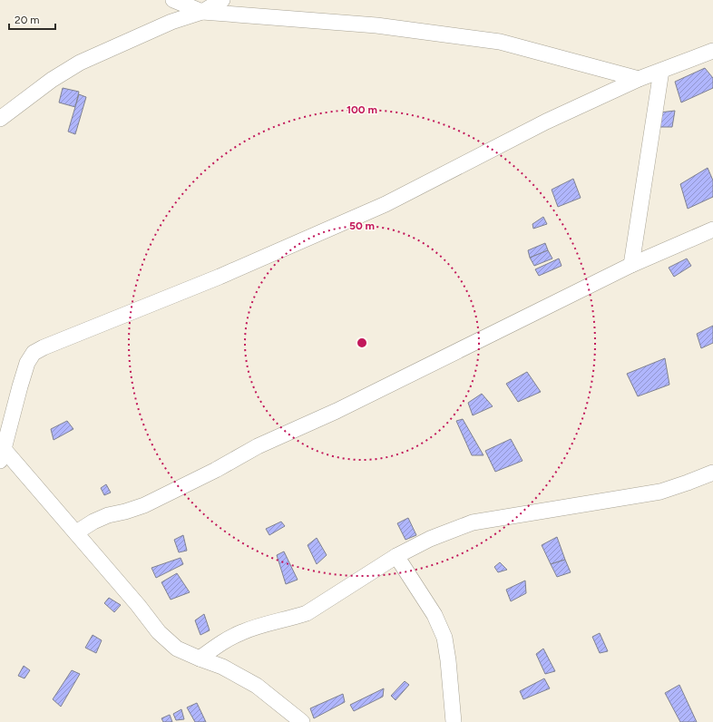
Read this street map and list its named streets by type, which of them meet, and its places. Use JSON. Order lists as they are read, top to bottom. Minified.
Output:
{"scale_bar":"20 m","rings":["100 m","50 m"]}
